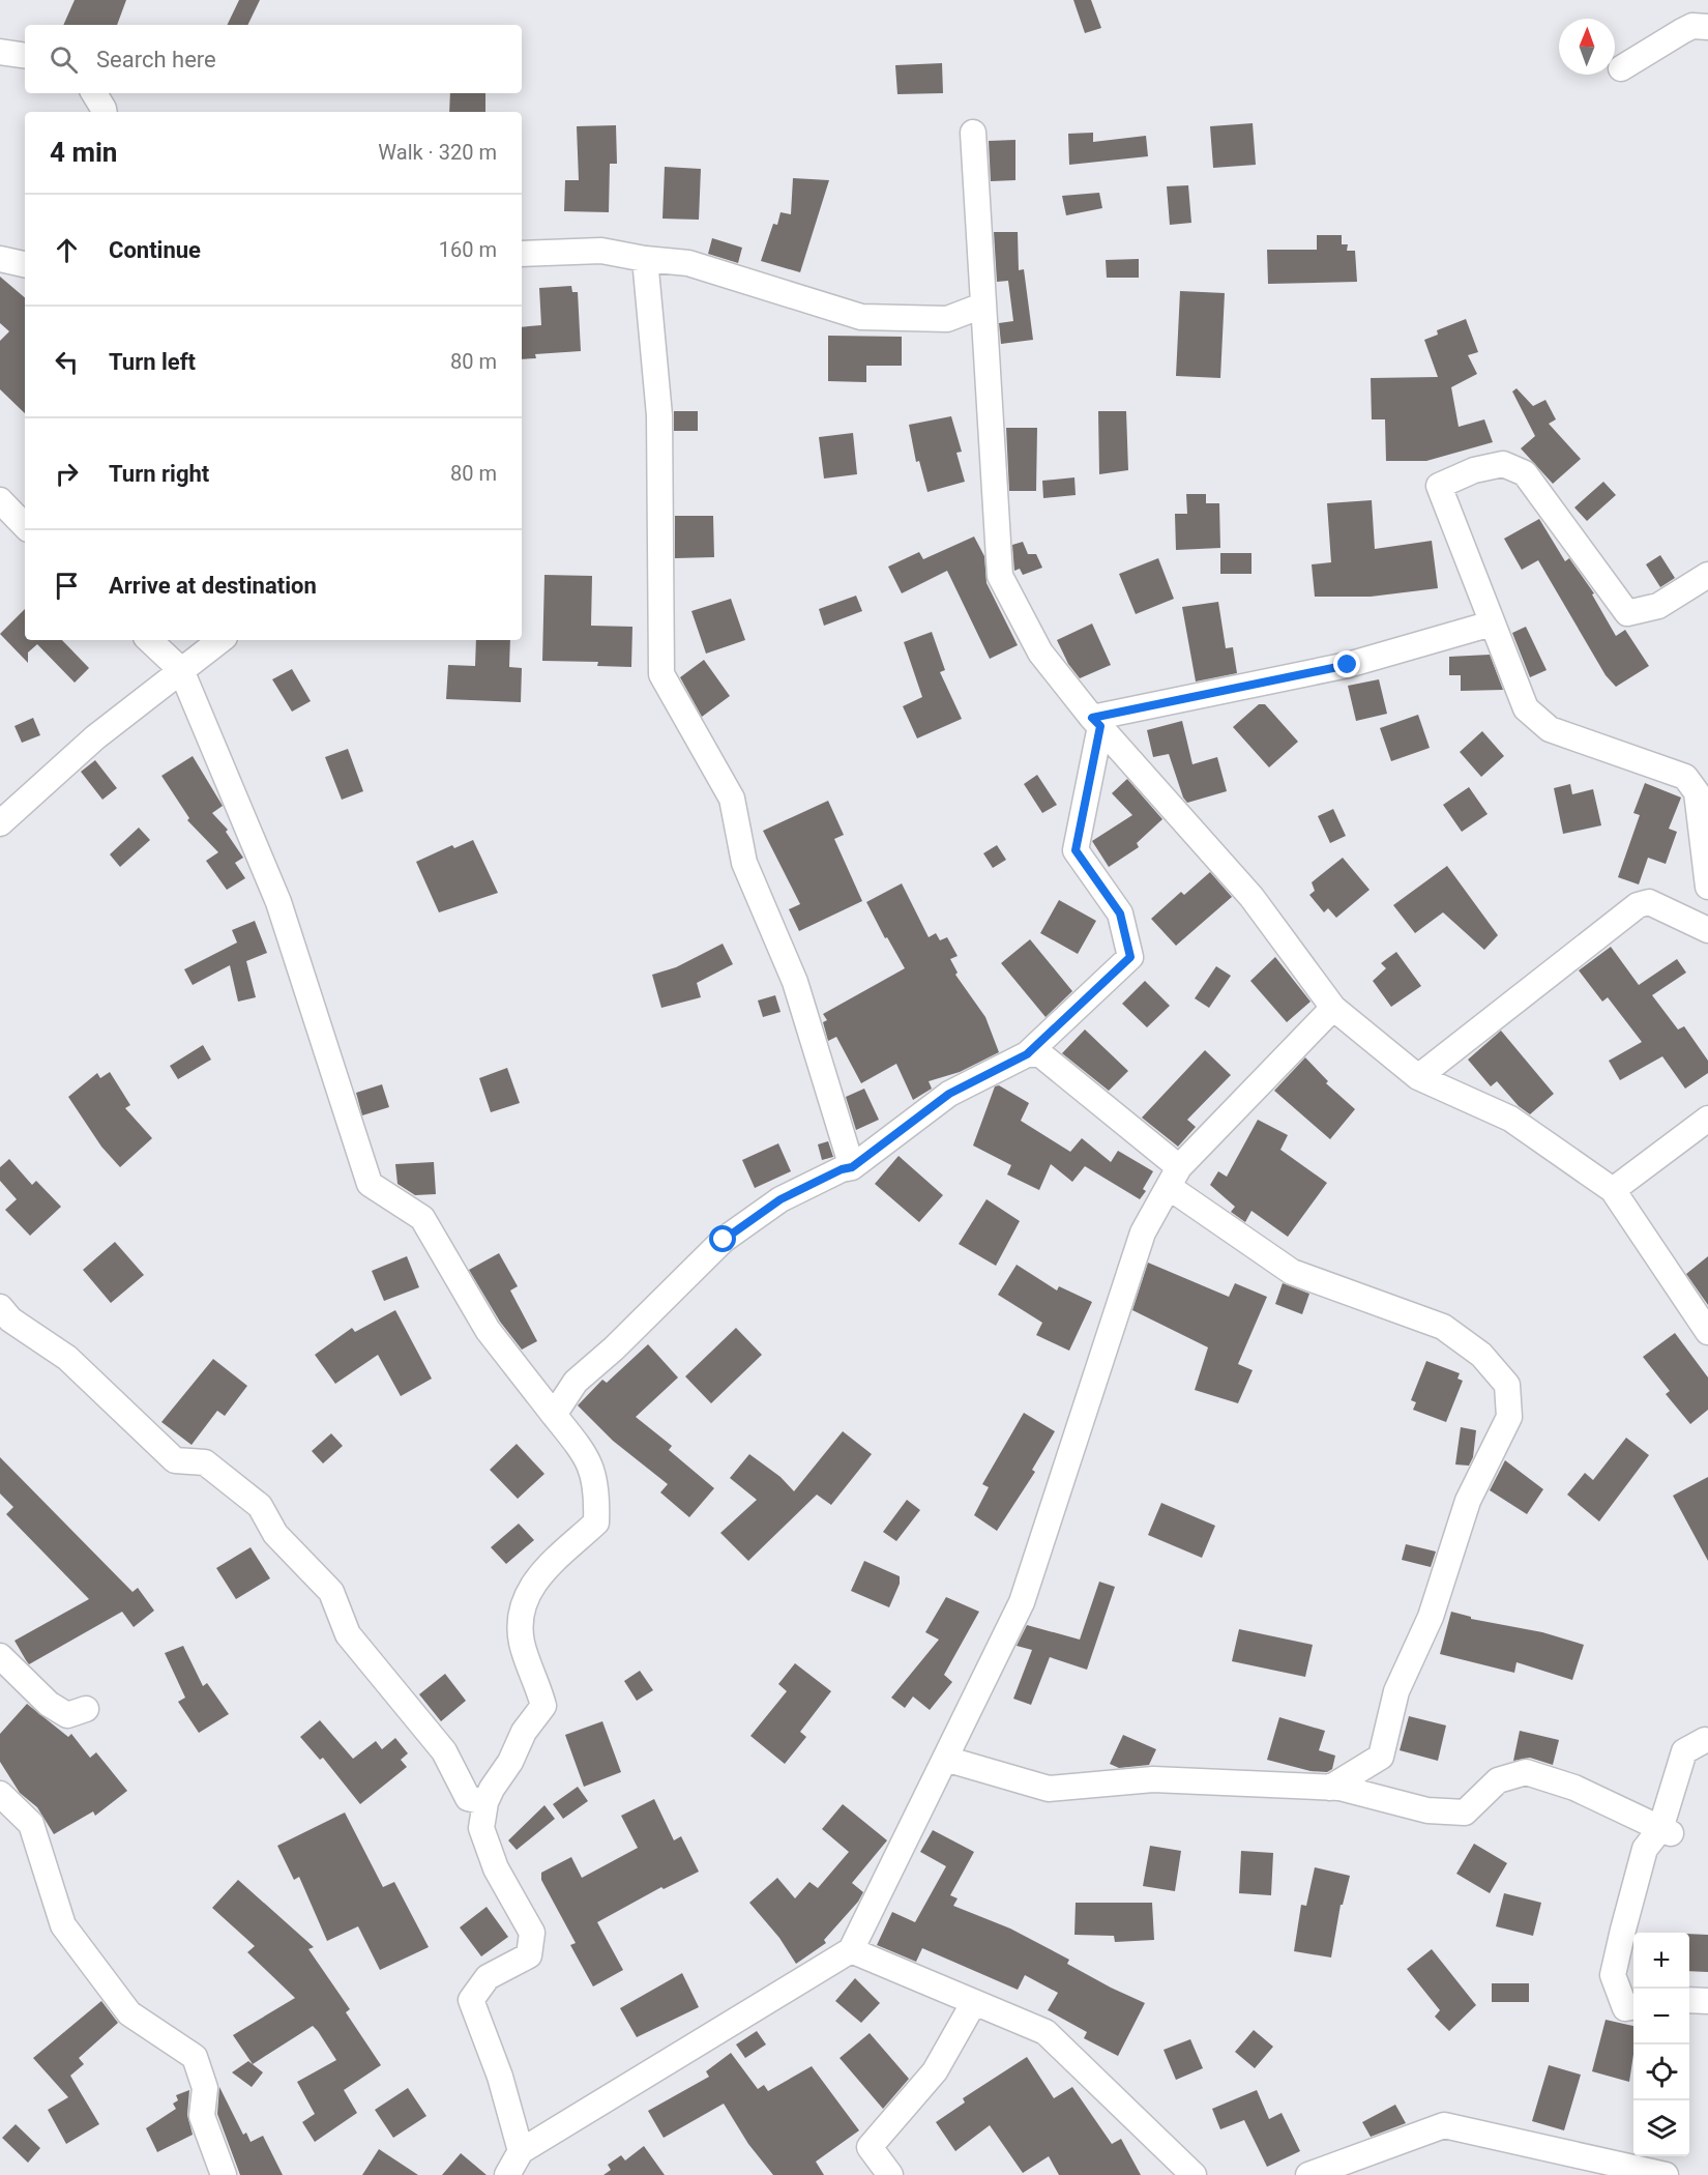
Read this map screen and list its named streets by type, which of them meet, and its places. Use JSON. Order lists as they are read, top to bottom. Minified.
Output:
{"north":"top","page":{"search":"Search here","heading":["4 min","Walk · 320 m"],"list":[["Continue","160 m"],["Turn left","80 m"],["Turn right","80 m"],"Arrive at destination"],"map_buttons":["+","−"]}}
